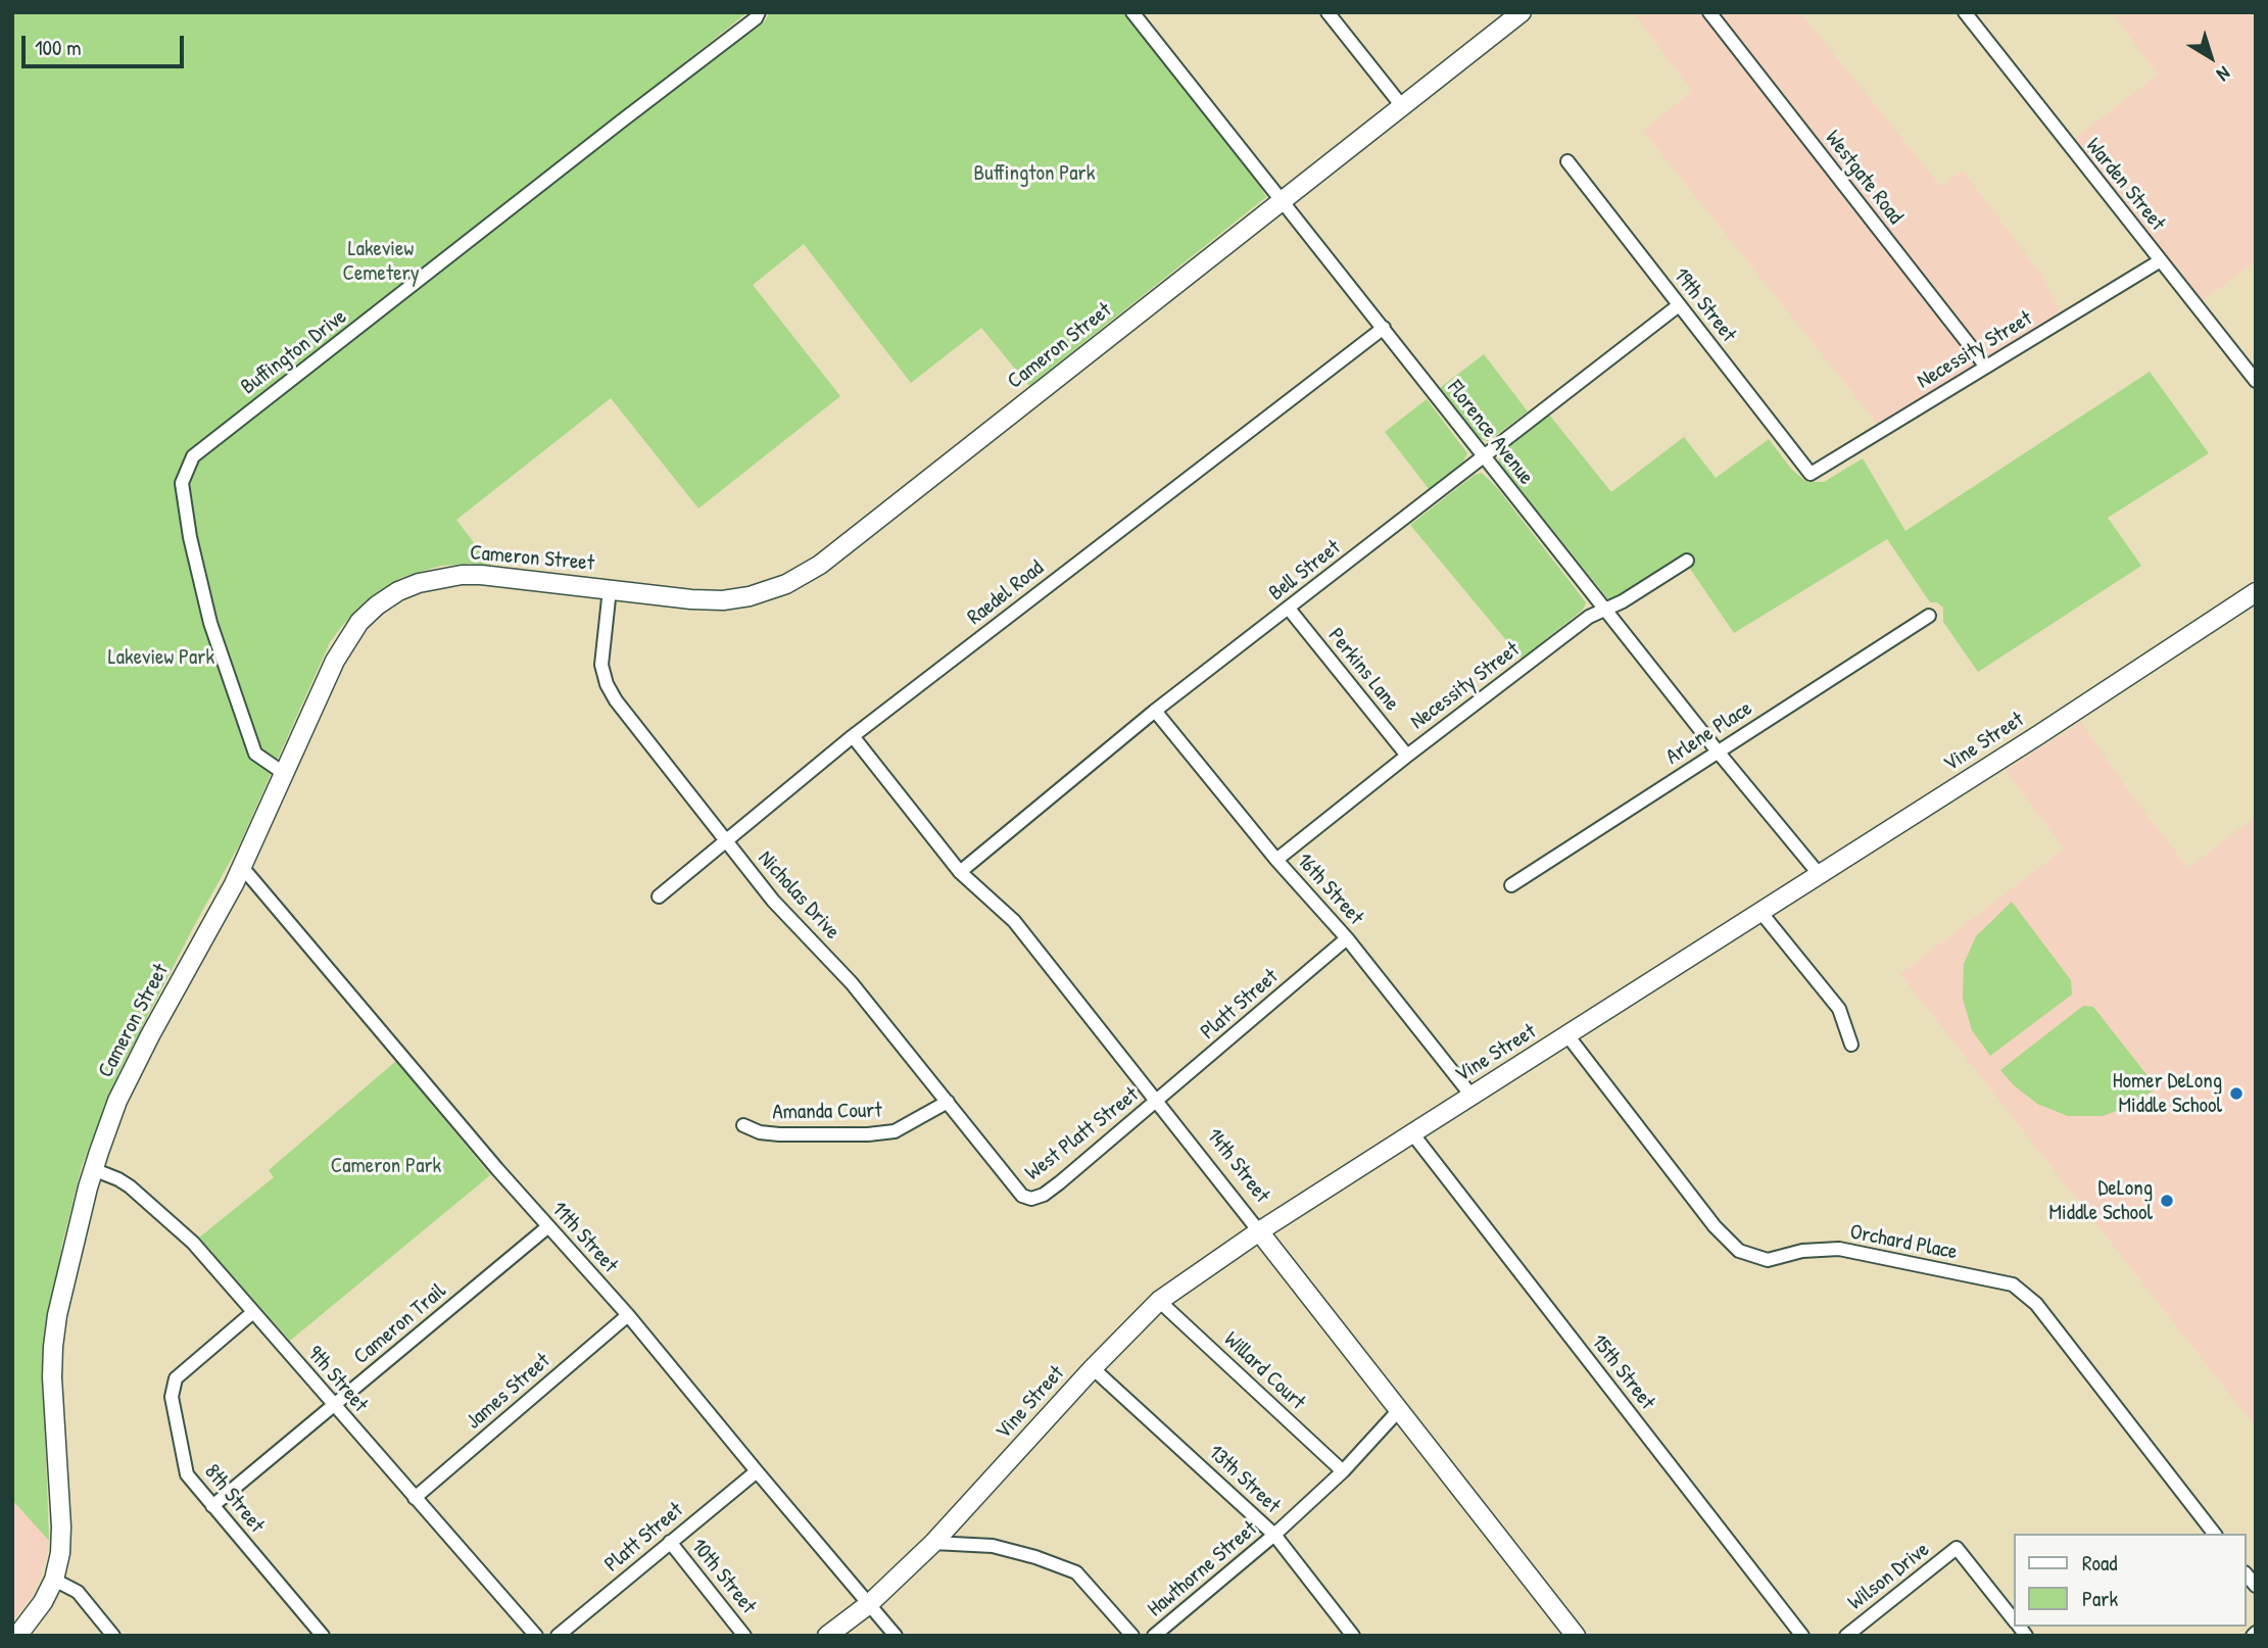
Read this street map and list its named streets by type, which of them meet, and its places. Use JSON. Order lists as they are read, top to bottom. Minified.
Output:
{"streets":{"main road":["Cameron Street","Vine Street","14th Street"],"street":["Westgate Road","Warden Street","19th Street","Necessity Street","Buffington Drive","Florence Avenue","Bell Street","Raedel Road","Perkins Lane","Arlene Place","16th Street","Nicholas Drive","Platt Street","Amanda Court","West Platt Street","11th Street","Orchard Place","Cameron Trail","Willard Court","15th Street","9th Street","James Street","13th Street","8th Street","Hawthorne Street","10th Street","Wilson Drive"]},"crossings":[["Westgate Road","Necessity Street"],["Warden Street","Necessity Street"],["19th Street","Necessity Street"],["19th Street","Bell Street"],["Cameron Street","Buffington Drive"],["Cameron Street","Florence Avenue"],["Cameron Street","Nicholas Drive"],["Cameron Street","11th Street"],["Cameron Street","9th Street"],["Necessity Street","Florence Avenue"],["Necessity Street","Perkins Lane"],["Necessity Street","16th Street"],["Florence Avenue","Bell Street"],["Florence Avenue","Raedel Road"],["Florence Avenue","Arlene Place"],["Florence Avenue","Vine Street"],["Bell Street","Perkins Lane"],["Bell Street","16th Street"],["Bell Street","14th Street"],["Raedel Road","Nicholas Drive"],["Raedel Road","14th Street"],["Vine Street","16th Street"],["Vine Street","14th Street"],["Vine Street","11th Street"],["Vine Street","Orchard Place"],["Vine Street","Willard Court"],["Vine Street","15th Street"],["Vine Street","13th Street"],["16th Street","Platt Street"],["Nicholas Drive","Amanda Court"],["Nicholas Drive","West Platt Street"],["Platt Street","West Platt Street"],["Platt Street","14th Street"],["Platt Street","11th Street"],["Platt Street","10th Street"],["West Platt Street","14th Street"],["14th Street","Hawthorne Street"],["11th Street","Cameron Trail"],["11th Street","James Street"],["Cameron Trail","9th Street"],["Cameron Trail","8th Street"],["Willard Court","Hawthorne Street"],["9th Street","James Street"],["9th Street","8th Street"],["13th Street","Hawthorne Street"]],"parks":["Buffington Park","Lakeview Cemetery","Lakeview Park","Cameron Park"],"places":["Homer DeLong Middle School","DeLong Middle School"],"legend":["Road","Park"],"scale_bar":"100 m","north":"bottom right"}
